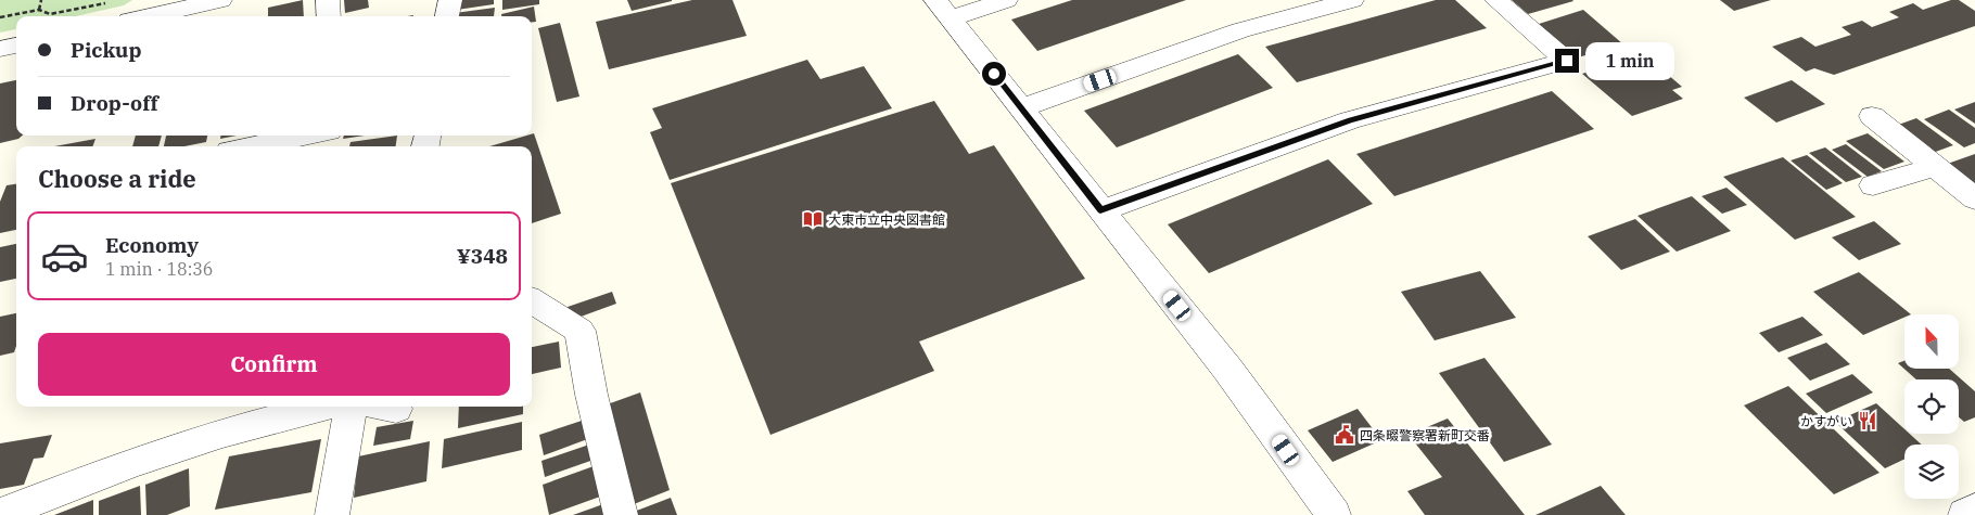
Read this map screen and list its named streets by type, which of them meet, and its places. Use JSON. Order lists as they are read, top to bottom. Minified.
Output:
{"places":{"library":["大東市立中央図書館"],"restaurant":["かすがい"],"public building":["四条畷警察署新町交番"]},"north":"top","page":{"banner":["Pickup","Drop-off"],"bubble":"1 min","heading":"Choose a ride","list":[{"name":"Economy","note":"1 min · 18:36","value":"¥348"}],"buttons":"Confirm"}}
